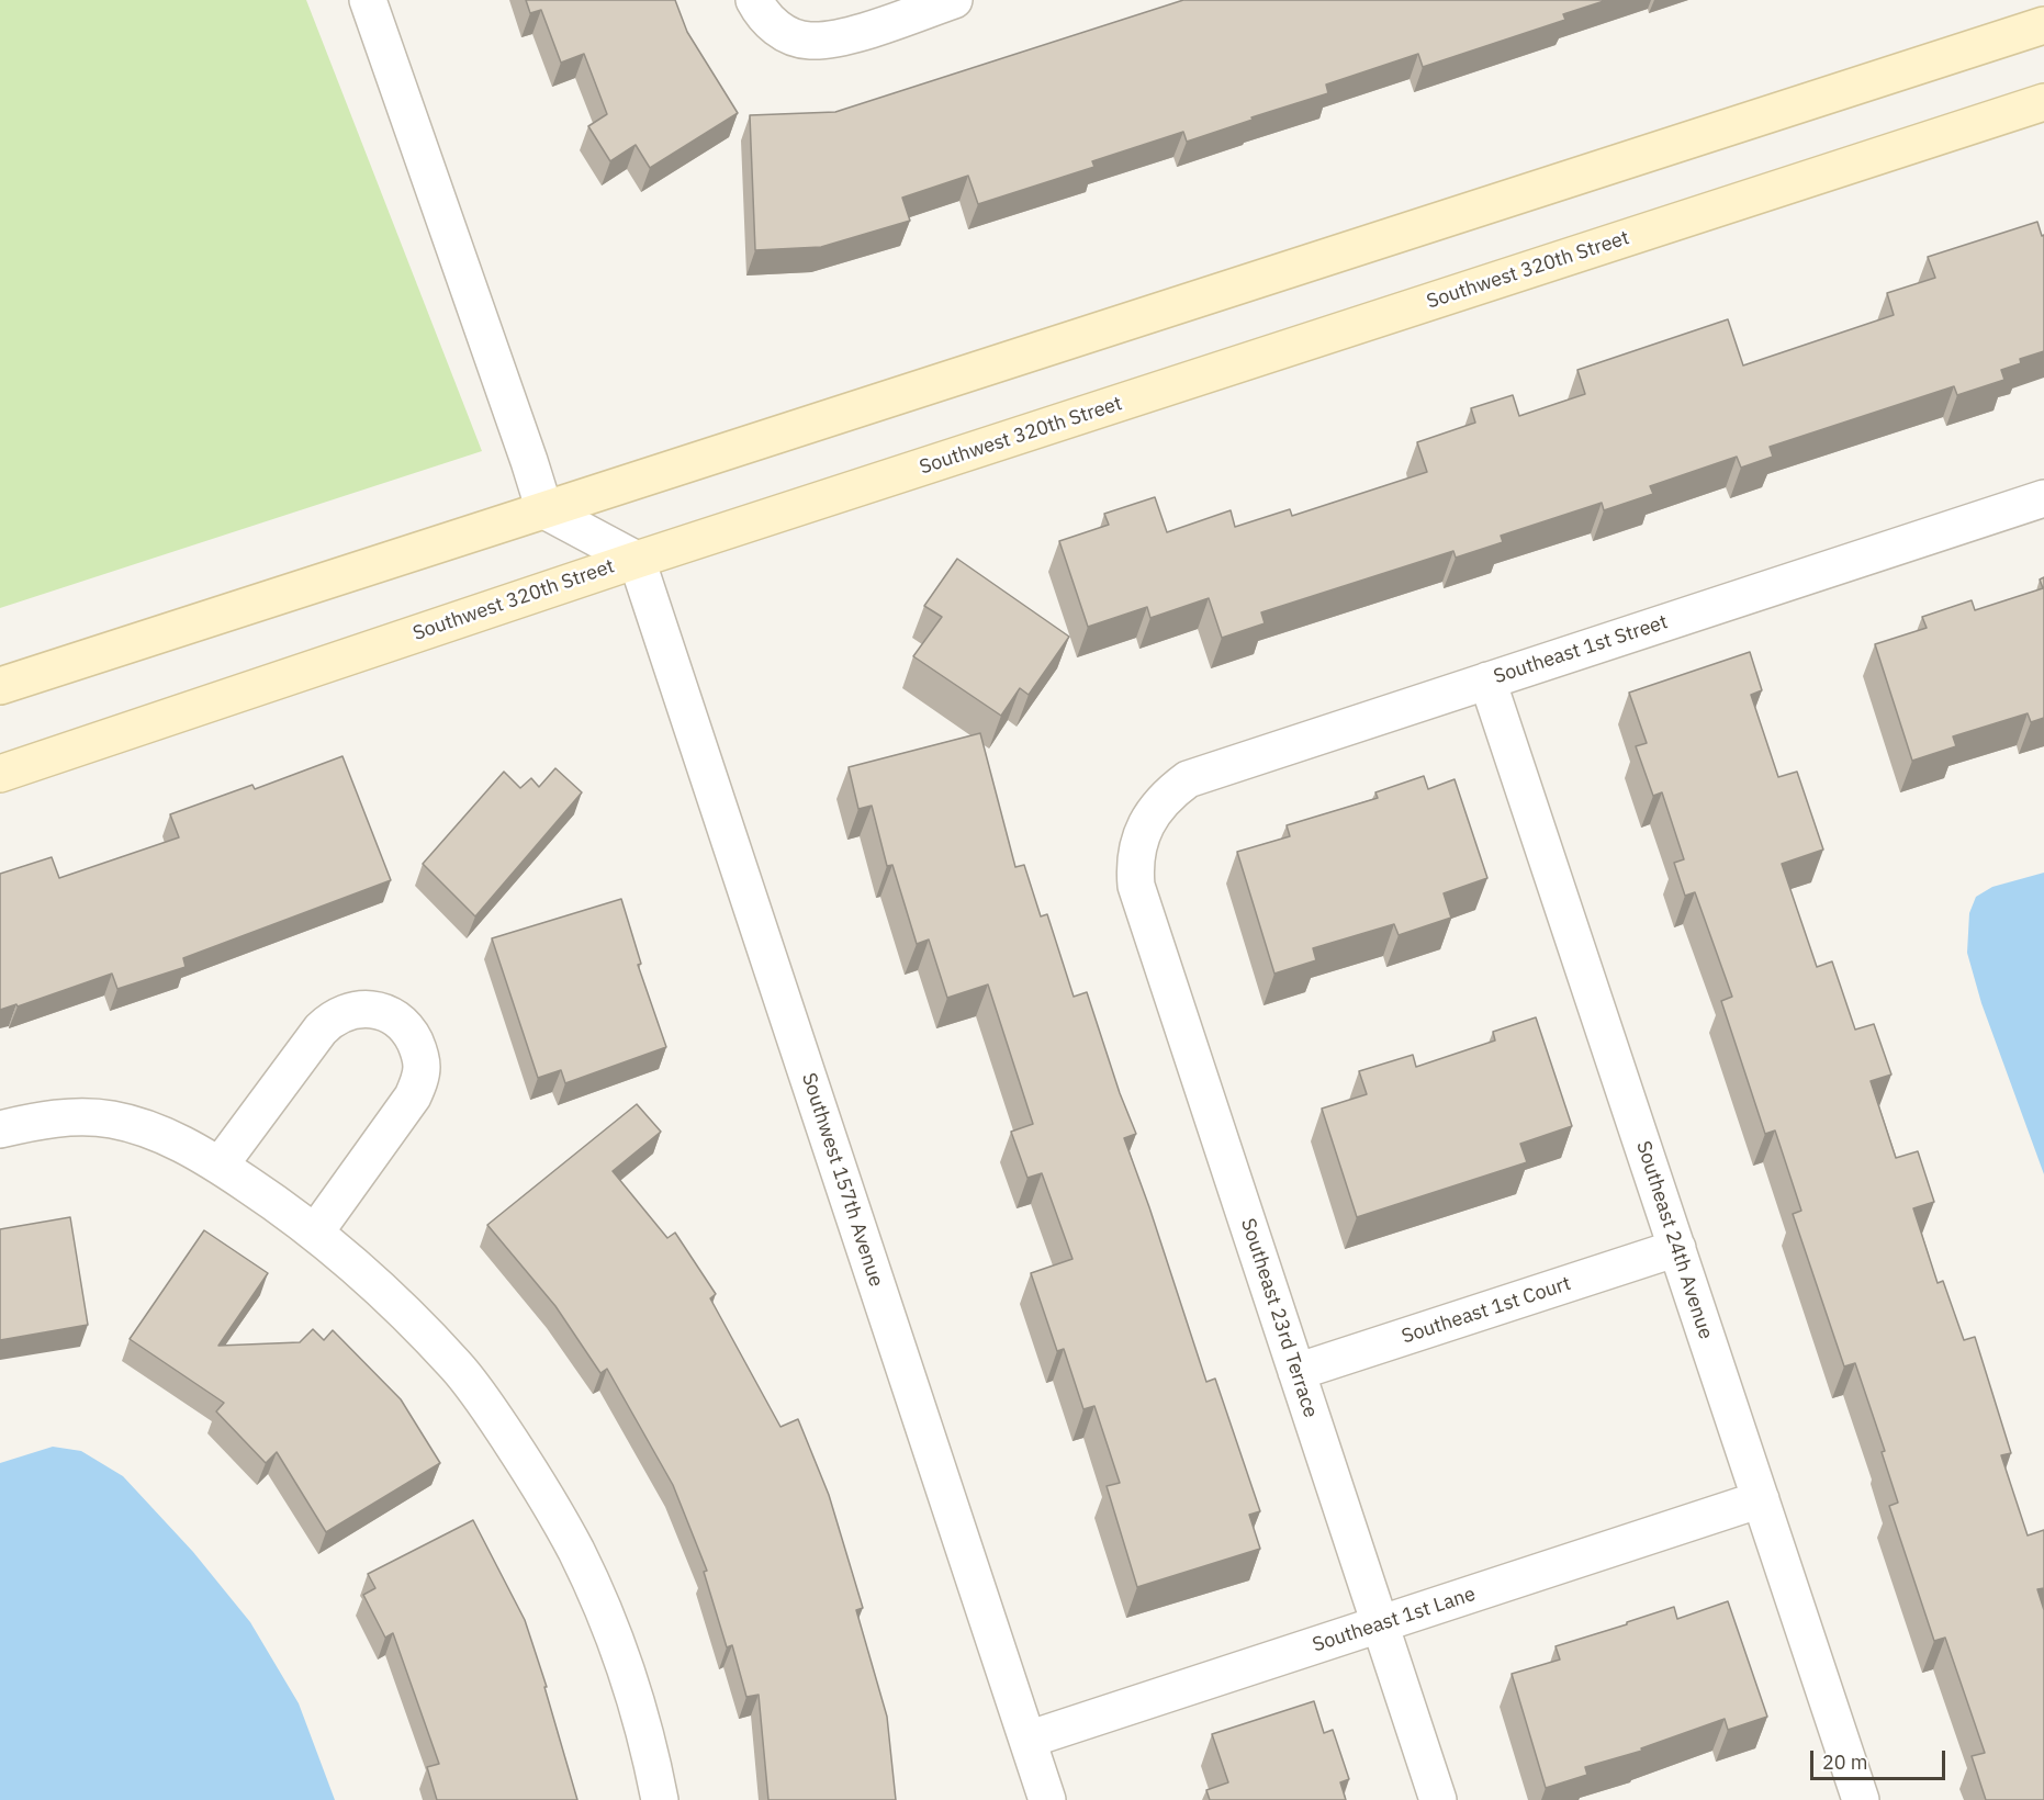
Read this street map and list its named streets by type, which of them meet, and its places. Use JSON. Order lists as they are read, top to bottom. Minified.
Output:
{"streets":{"street":["Southwest 320th Street","Southeast 1st Street","Southwest 157th Avenue","Southeast 24th Avenue","Southeast 1st Court","Southeast 23rd Terrace","Southeast 1st Lane"]},"crossings":[["Southwest 320th Street","Southwest 157th Avenue"],["Southeast 1st Street","Southeast 24th Avenue"],["Southeast 1st Street","Southeast 23rd Terrace"],["Southwest 157th Avenue","Southeast 1st Lane"],["Southeast 24th Avenue","Southeast 1st Court"],["Southeast 24th Avenue","Southeast 1st Lane"],["Southeast 1st Court","Southeast 23rd Terrace"],["Southeast 23rd Terrace","Southeast 1st Lane"]],"scale_bar":"20 m"}
